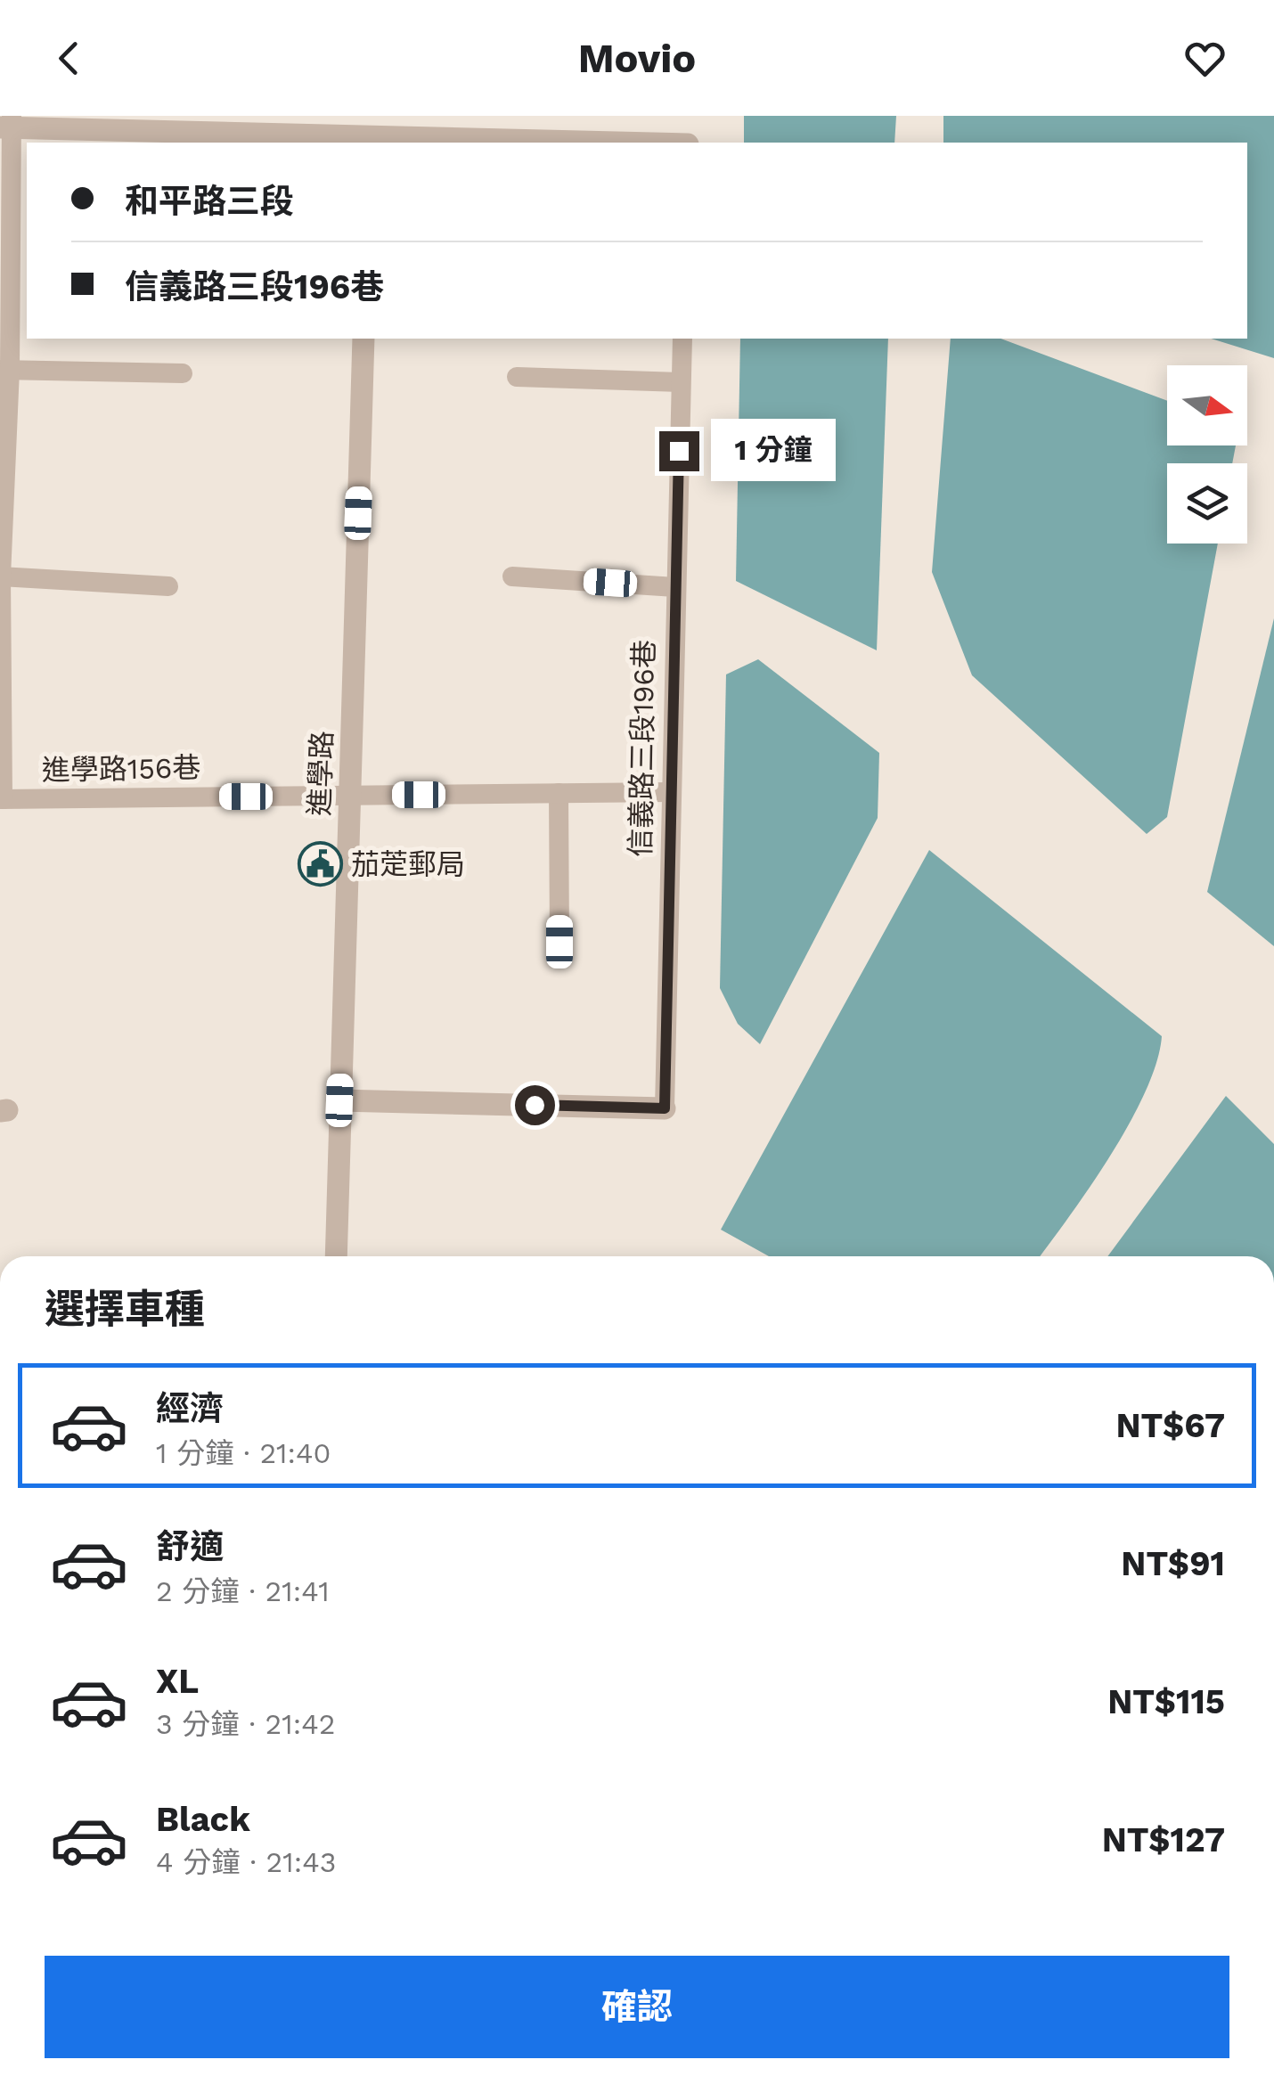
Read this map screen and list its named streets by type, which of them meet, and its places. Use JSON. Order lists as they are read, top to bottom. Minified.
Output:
{"streets":{"street":["進學路"],"lane":["信義路三段196巷","進學路156巷"]},"crossings":[["信義路三段196巷","進學路156巷"],["進學路156巷","進學路"]],"places":{"public building":["茄萣郵局"]},"north":"right","page":{"header":"Movio","banner":["和平路三段","信義路三段196巷"],"bubble":"1 分鐘","heading":"選擇車種","list":[{"name":"經濟","note":"1 分鐘 · 21:40","value":"NT$67"},{"name":"舒適","note":"2 分鐘 · 21:41","value":"NT$91"},{"name":"XL","note":"3 分鐘 · 21:42","value":"NT$115"},{"name":"Black","note":"4 分鐘 · 21:43","value":"NT$127"}],"buttons":"確認"}}
